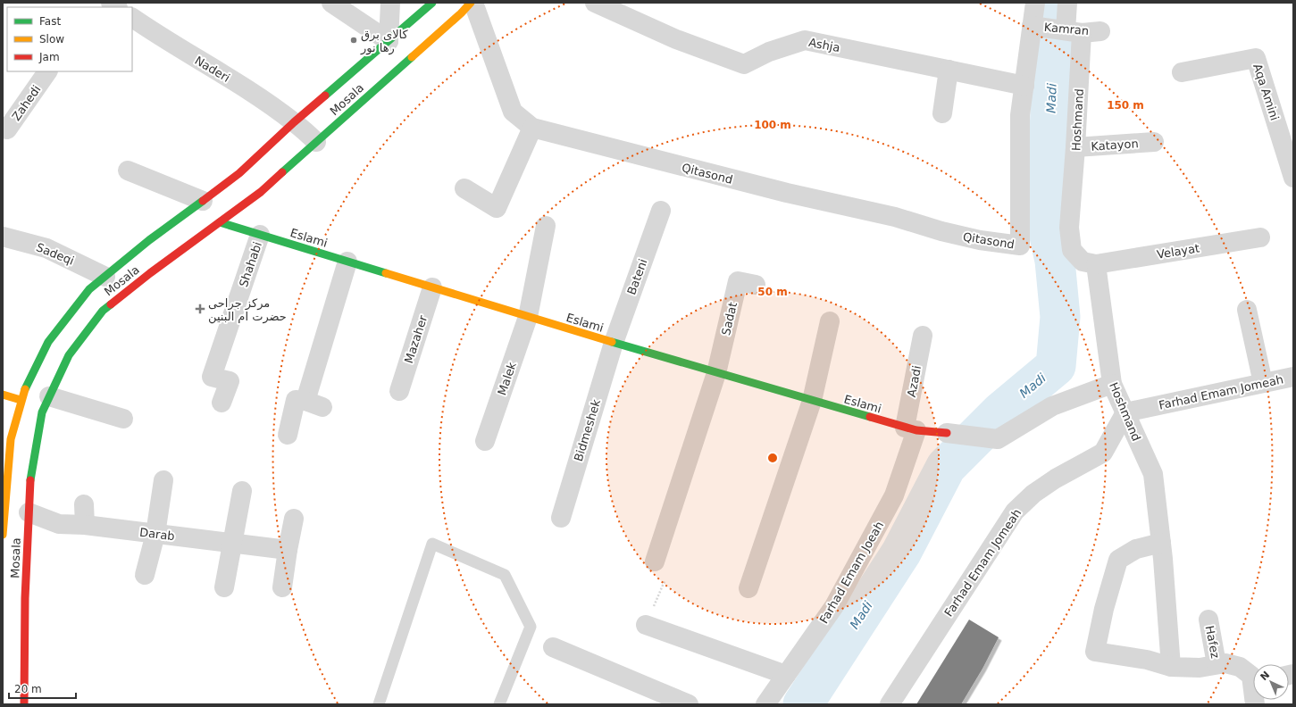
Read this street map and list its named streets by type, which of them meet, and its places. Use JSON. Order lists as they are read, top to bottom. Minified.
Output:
{"streets":{"main road":["Mosala","Eslami"],"street":["Kamran","Ashja","Naderi","Aqa Amini","Zahedi","Hoshmand","Katayon","Qitasond","Velayat","Sadeqi","Shahabi","Bateni","Sadat","Mazaher","Malek","Azadi","Farhad Emam Jomeah","Bidmeshek","Darab","Farhad Emam Joeah","Hafez"]},"crossings":[["Kamran","Hoshmand"],["Ashja","Qitasond"],["Naderi","Mosala"],["Mosala","Eslami"],["Mosala","Sadeqi"],["Mosala","Darab"],["Hoshmand","Katayon"],["Hoshmand","Velayat"],["Hoshmand","Farhad Emam Jomeah"],["Eslami","Shahabi"],["Eslami","Bateni"],["Eslami","Sadat"],["Eslami","Mazaher"],["Eslami","Malek"],["Eslami","Azadi"],["Eslami","Bidmeshek"],["Eslami","Farhad Emam Joeah"],["Bateni","Bidmeshek"],["Azadi","Farhad Emam Joeah"]],"water":["Madi"],"places":{"other":["کالای برق رها نور"],"health":["مرکز جراحی حضرت ام البنین"]},"legend":["Fast","Slow","Jam"],"scale_bar":"20 m","north":"top left","rings":["150 m","100 m","50 m"]}
